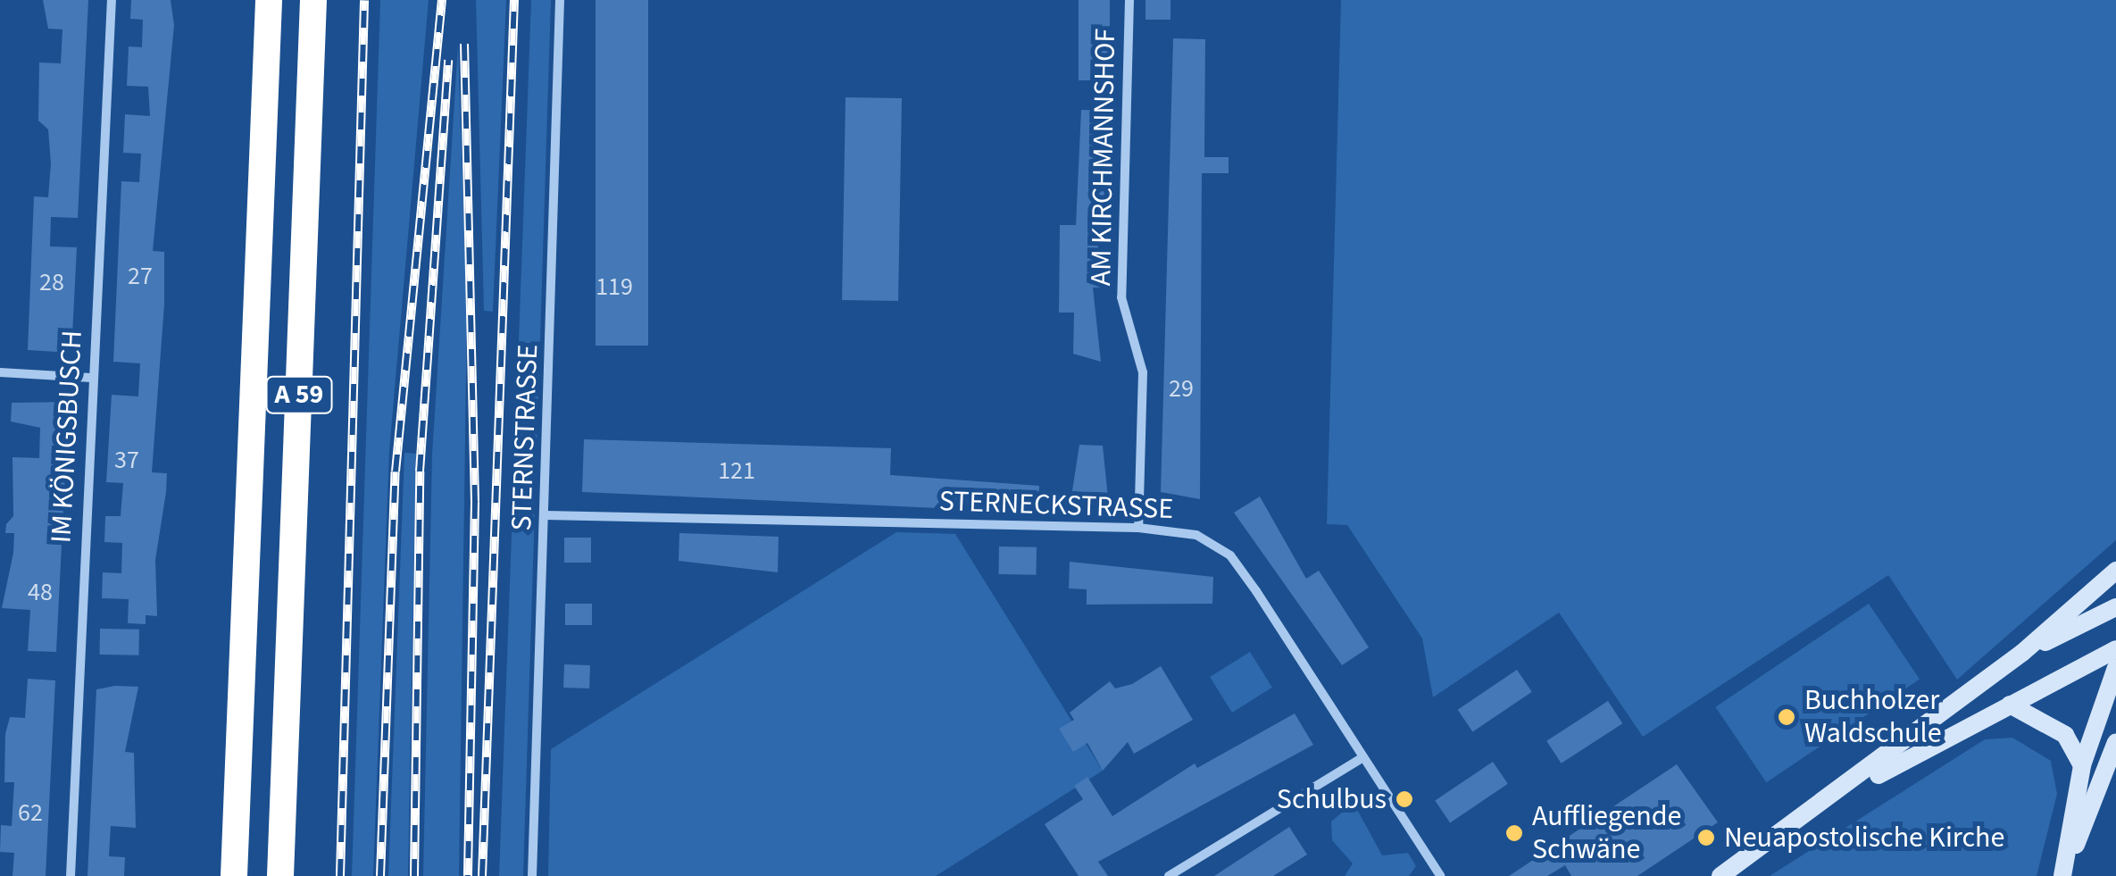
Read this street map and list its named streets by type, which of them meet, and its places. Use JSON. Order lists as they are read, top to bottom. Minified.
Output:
{"streets":{"highway":["A 59"],"street":["AM KIRCHMANNSHOF","IM KÖNIGSBUSCH","STERNSTRASSE","STERNECKSTRASSE"]},"crossings":[["AM KIRCHMANNSHOF","STERNECKSTRASSE"],["STERNSTRASSE","STERNECKSTRASSE"]],"places":["Buchholzer Waldschule","Schulbus","Auffliegende Schwäne","Neuapostolische Kirche"],"house_numbers":["27","28","119","29","37","121","48","62"]}
